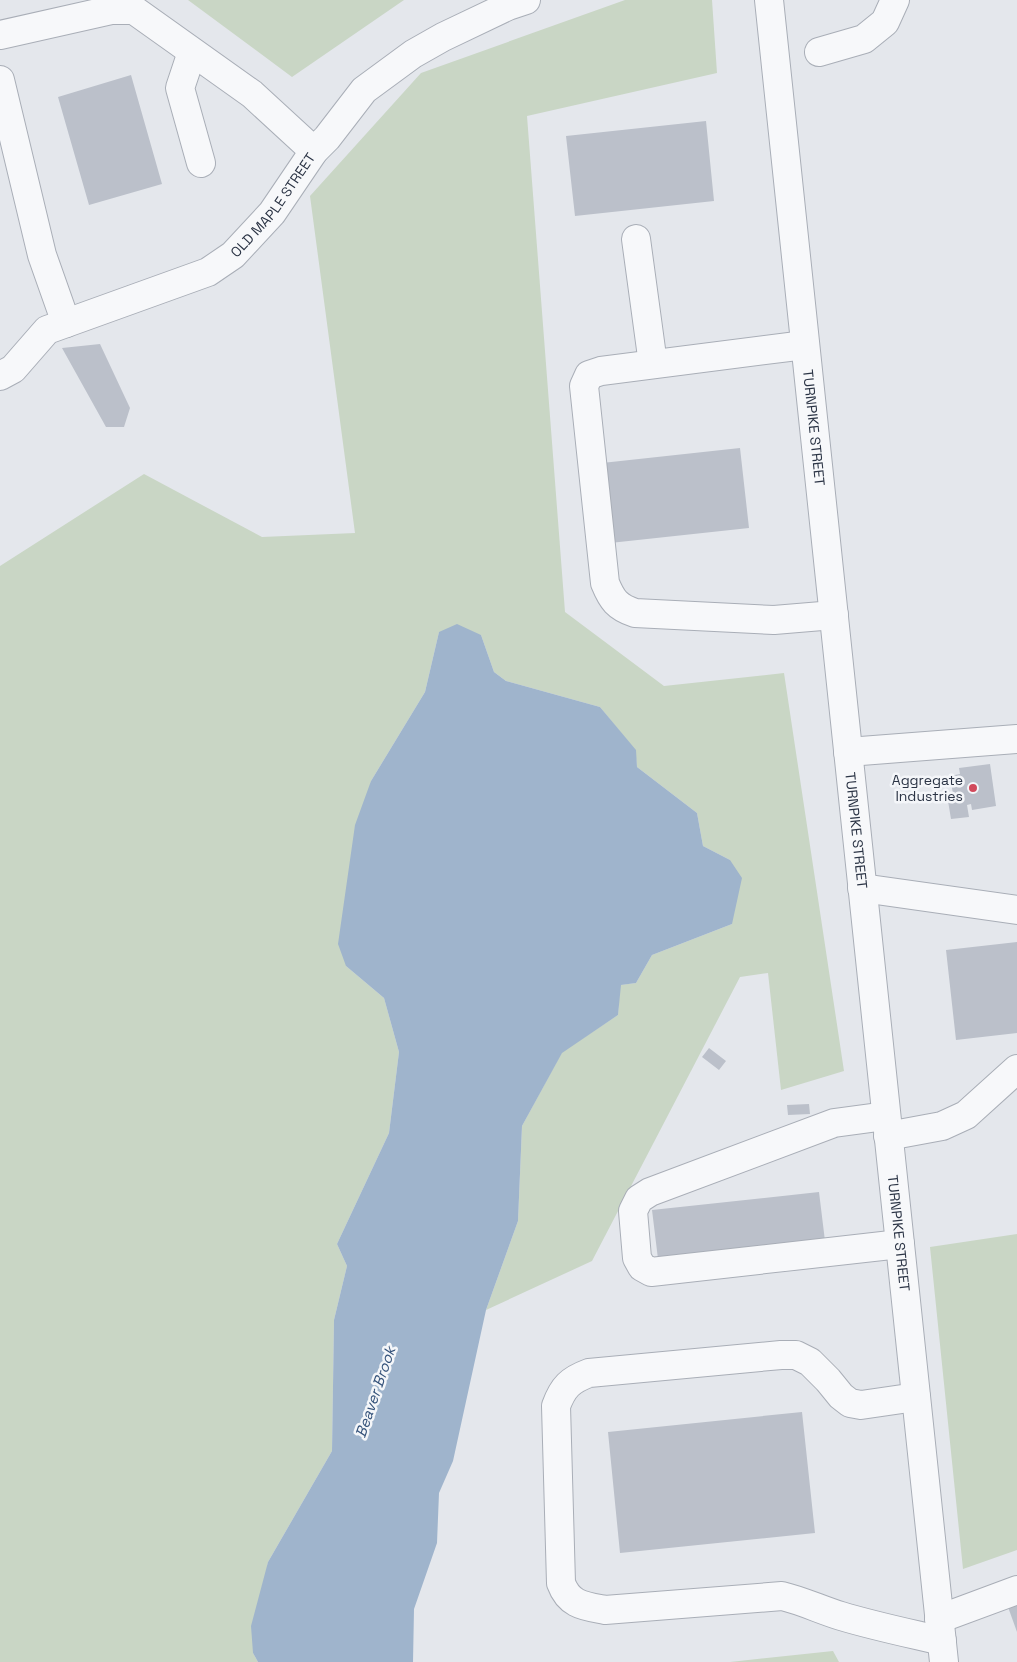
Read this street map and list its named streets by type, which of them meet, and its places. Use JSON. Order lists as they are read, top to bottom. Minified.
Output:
{"streets":{"street":["OLD MAPLE STREET","TURNPIKE STREET"]},"water":["Beaver Brook"],"places":["Aggregate Industries"]}
